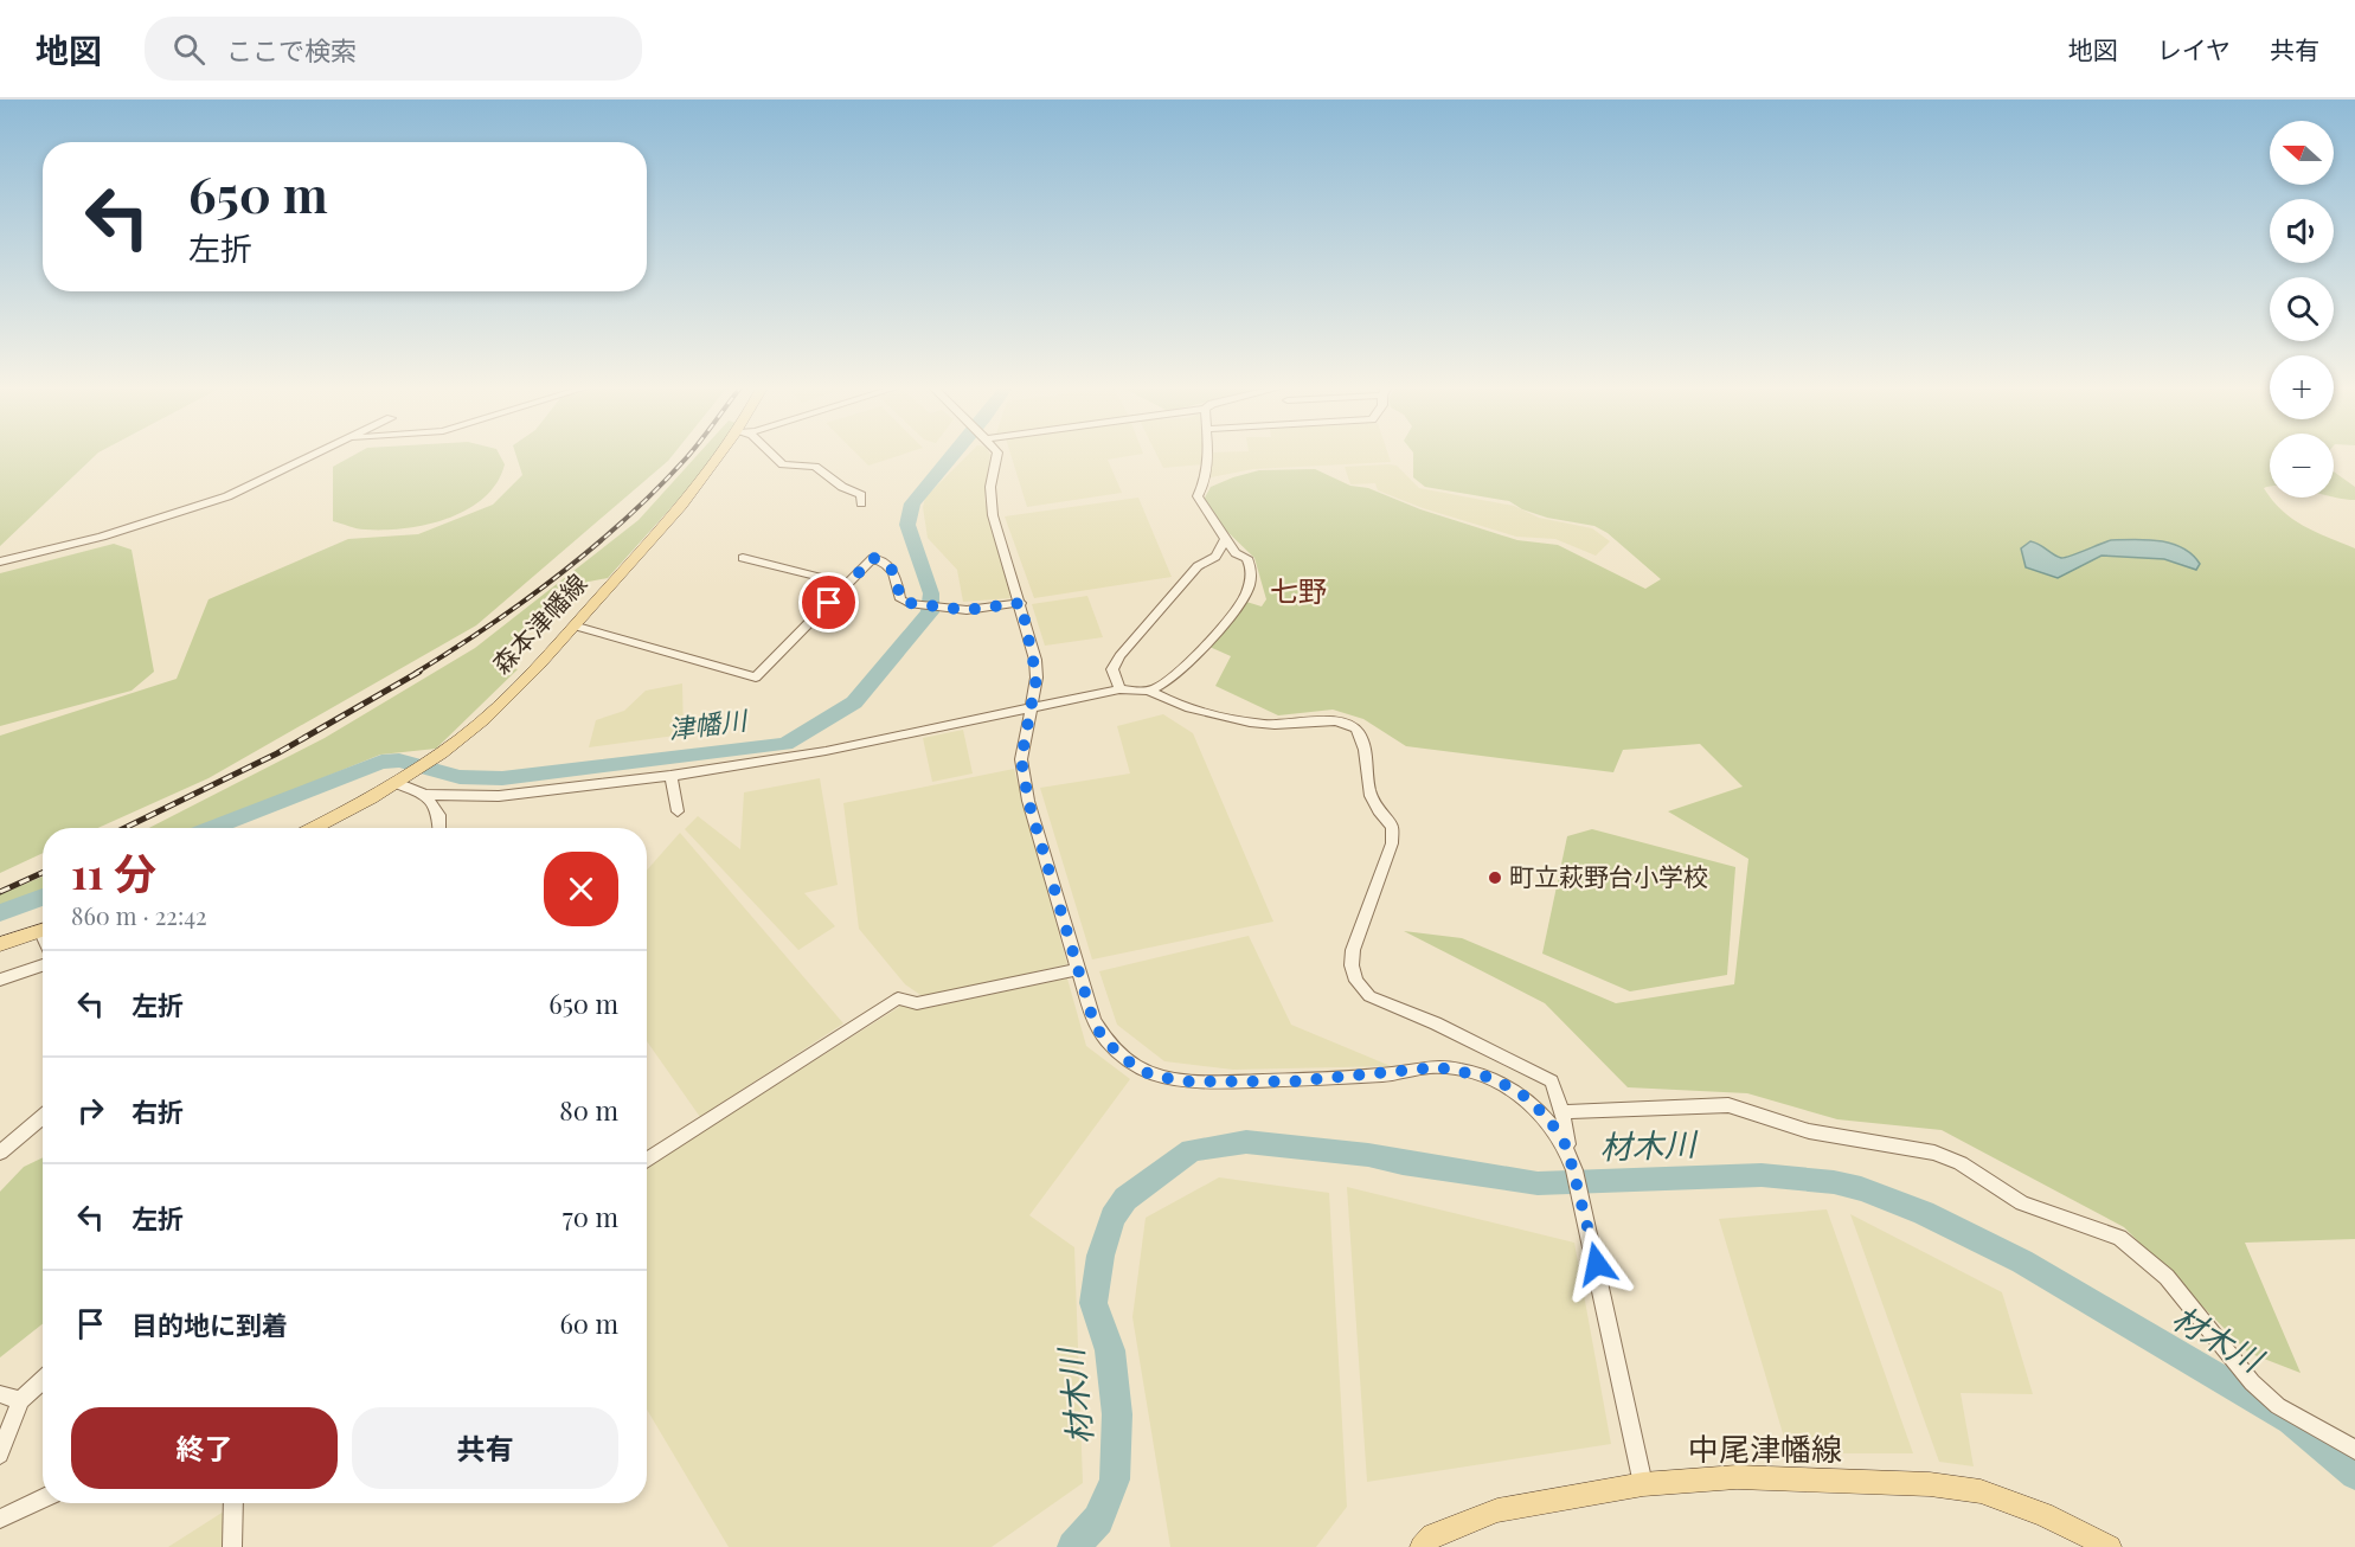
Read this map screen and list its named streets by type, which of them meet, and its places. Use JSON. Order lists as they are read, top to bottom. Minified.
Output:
{"streets":{"main road":["森本津幡線","中尾津幡線"]},"districts":["七野"],"water":["津幡川","材木川"],"places":["町立萩野台小学校"],"north":"left","page":{"header":"地図","search":"ここで検索","nav":["地図","レイヤ","共有"],"map_buttons":["+","−"],"turn":["650 m","左折"],"heading":["11 分","860 m · 22:42"],"list":[{"name":"左折","value":"650 m"},{"name":"右折","value":"80 m"},{"name":"左折","value":"70 m"},{"name":"目的地に到着","value":"60 m"}],"buttons":["終了","共有"]}}
